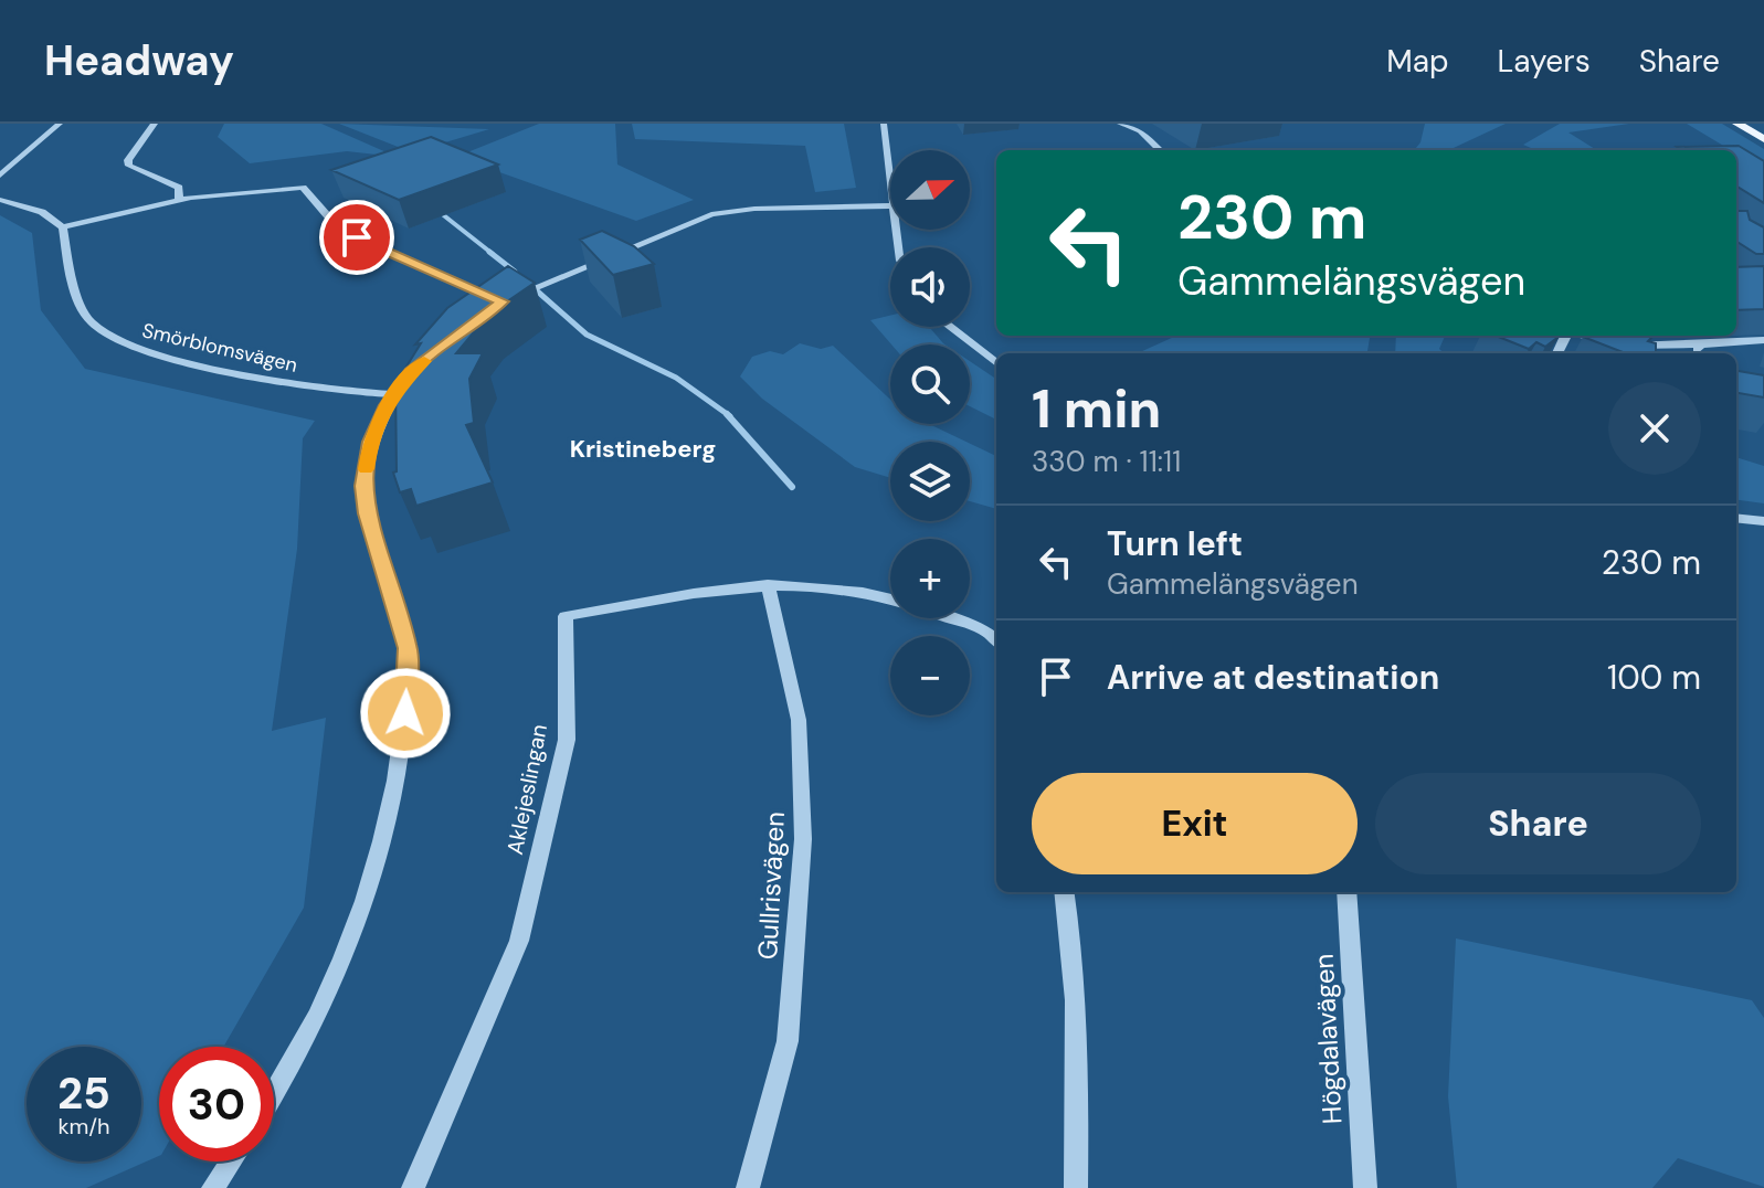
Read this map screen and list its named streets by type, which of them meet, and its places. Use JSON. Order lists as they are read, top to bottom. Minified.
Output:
{"streets":{"street":["Smörblomsvägen","Aklejeslingan","Gullrisvägen","Högdalavägen"]},"crossings":[["Aklejeslingan","Gullrisvägen"]],"districts":["Kristineberg"],"north":"right","page":{"header":"Headway","nav":["Map","Layers","Share"],"map_buttons":["+","−"],"turn":["230 m","Gammelängsvägen"],"heading":["1 min","330 m · 11:11"],"list":[{"name":"Turn left","note":"Gammelängsvägen","value":"230 m"},{"name":"Arrive at destination","value":"100 m"}],"buttons":["Exit","Share"],"speed":"25 km/h","limit":"30"}}
